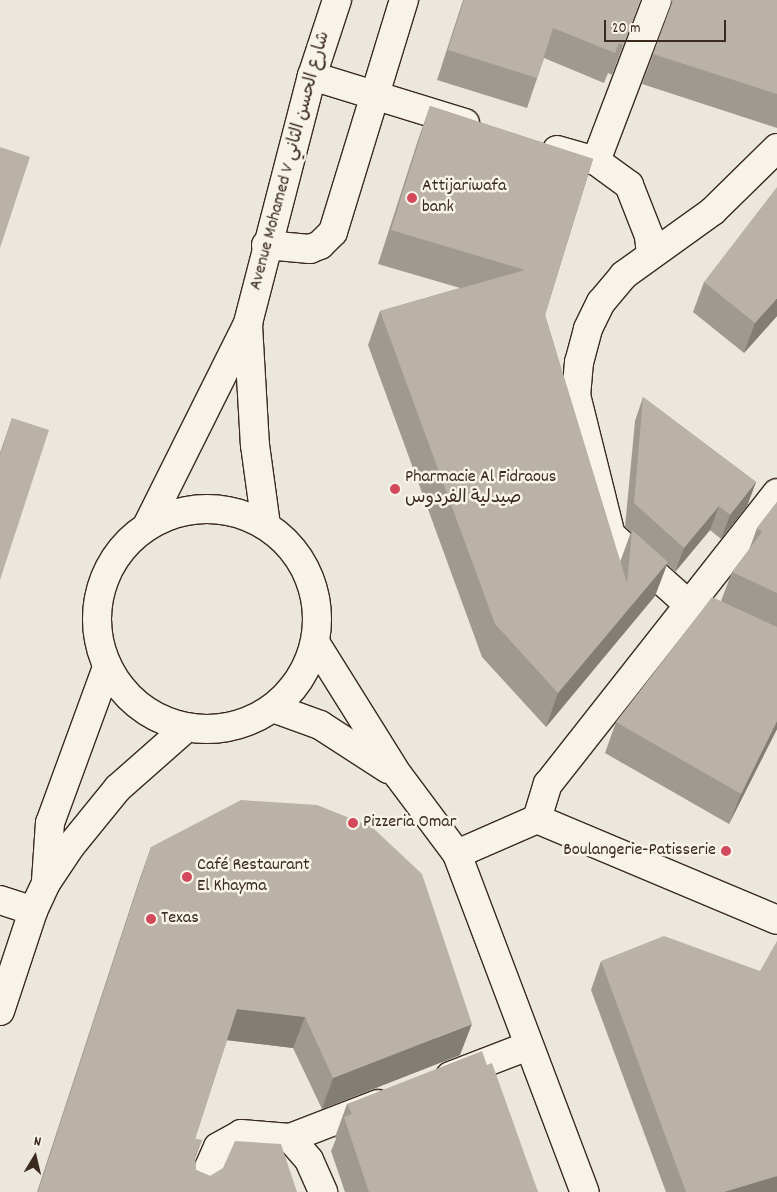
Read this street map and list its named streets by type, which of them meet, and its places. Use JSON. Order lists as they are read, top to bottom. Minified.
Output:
{"streets":{"street":["Avenue Mohamed V شارع الحسن الثاني"]},"places":["Attijariwafa bank","Pharmacie Al Fidraous صيدلية الفردوس","Pizzeria Omar","Boulangerie-Patisserie","Café Restaurant El Khayma","Texas"],"scale_bar":"20 m","north":"top"}
